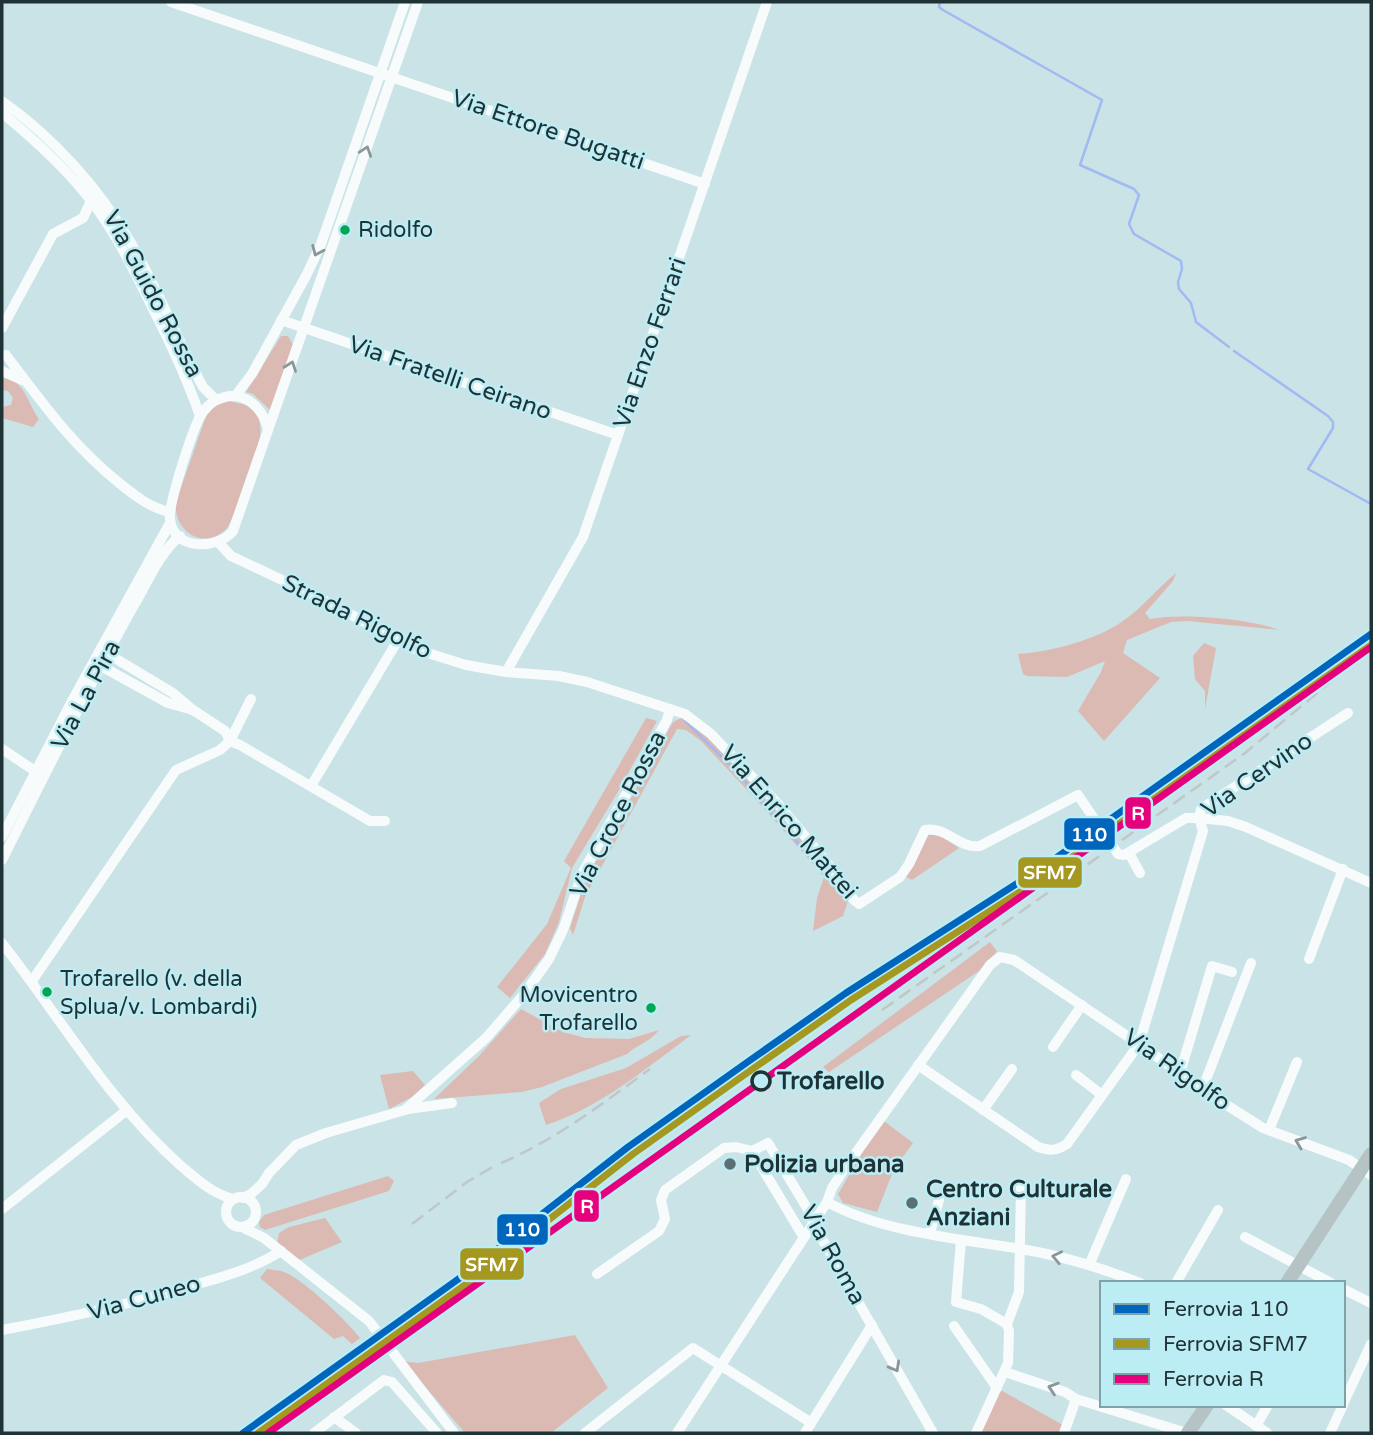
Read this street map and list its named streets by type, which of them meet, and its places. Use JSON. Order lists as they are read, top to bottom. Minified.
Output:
{"streets":{"street":["Via Ettore Bugatti","Via Guido Rossa","Via Enzo Ferrari","Via Fratelli Ceirano","Strada Rigolfo","Via La Pira","Via Cervino","Via Croce Rossa","Via Enrico Mattei","Via Rigolfo","Via Roma","Via Cuneo"]},"crossings":[["Via Ettore Bugatti","Via Enzo Ferrari"],["Via Guido Rossa","Via La Pira"],["Via Enzo Ferrari","Via Fratelli Ceirano"],["Via Enzo Ferrari","Strada Rigolfo"],["Via Enzo Ferrari","Via Enrico Mattei"],["Strada Rigolfo","Via Enrico Mattei"],["Via Cervino","Via Enrico Mattei"],["Via Croce Rossa","Via Enrico Mattei"]],"places":["Ridolfo","Trofarello (v. della Splua/v. Lombardi)","Movicentro Trofarello","Trofarello","Polizia urbana","Centro Culturale Anziani"],"lines":["rail line 110","rail line SFM7","rail line R"],"legend":["Ferrovia 110","Ferrovia SFM7","Ferrovia R"]}
